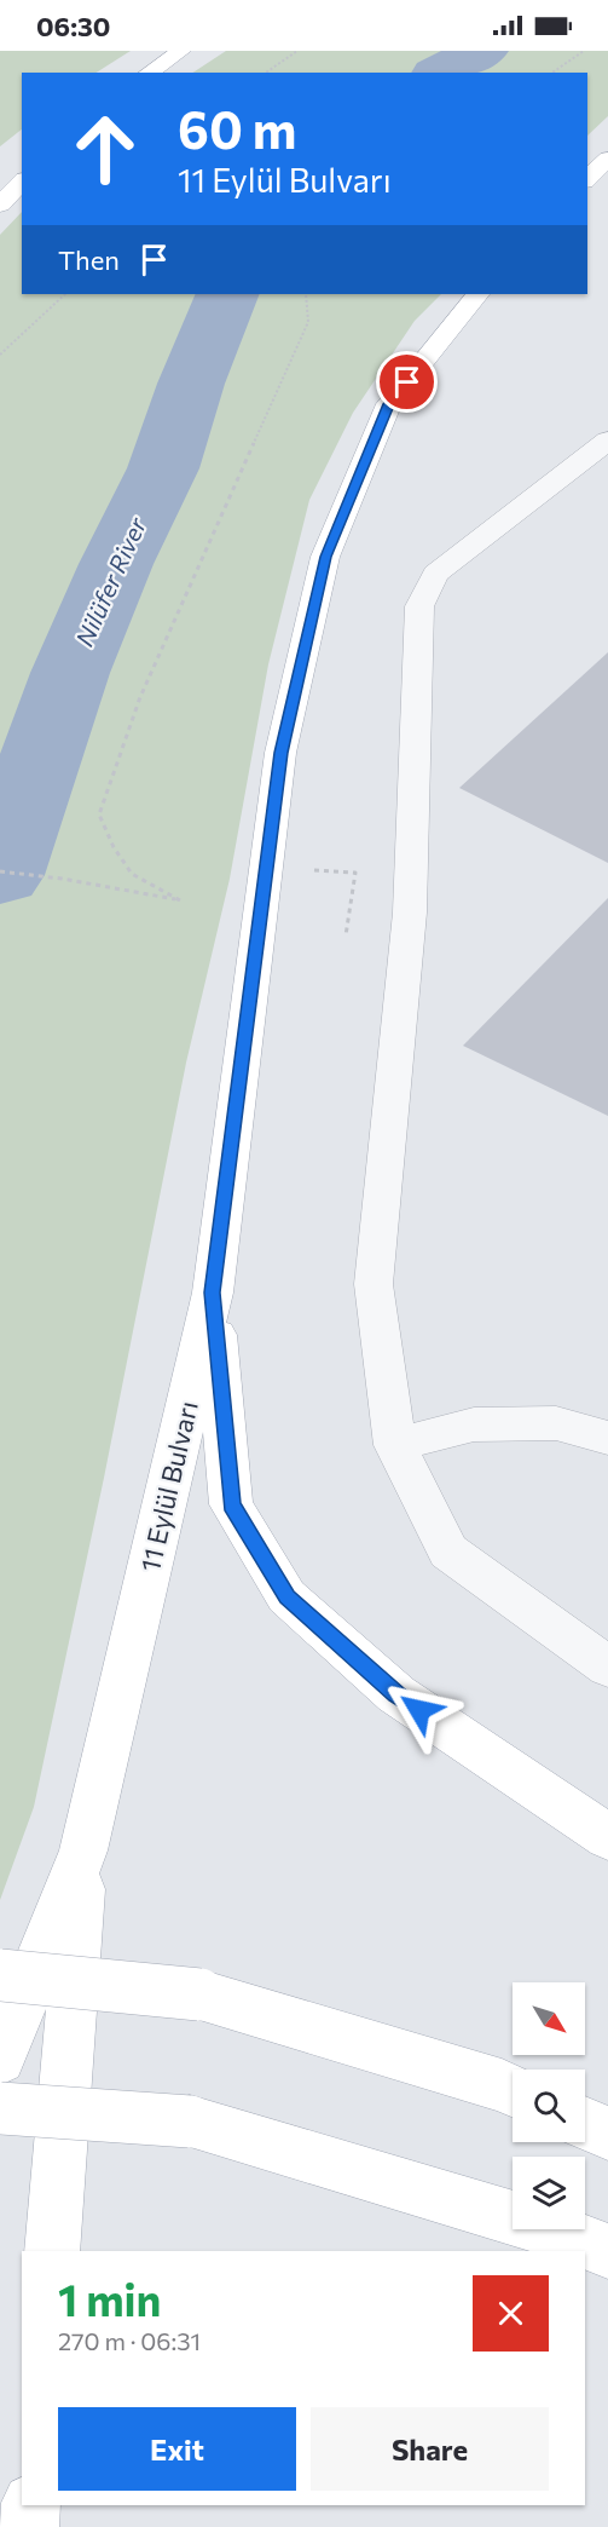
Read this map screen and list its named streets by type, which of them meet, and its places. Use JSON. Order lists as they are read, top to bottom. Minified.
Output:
{"streets":{"main road":["11 Eylül Bulvarı"]},"water":["Nilüfer River"],"north":"bottom right","page":{"status":"06:30","turn":["60 m","11 Eylül Bulvarı"],"then":"Then","heading":["1 min","270 m · 06:31"],"buttons":["Exit","Share"]}}
